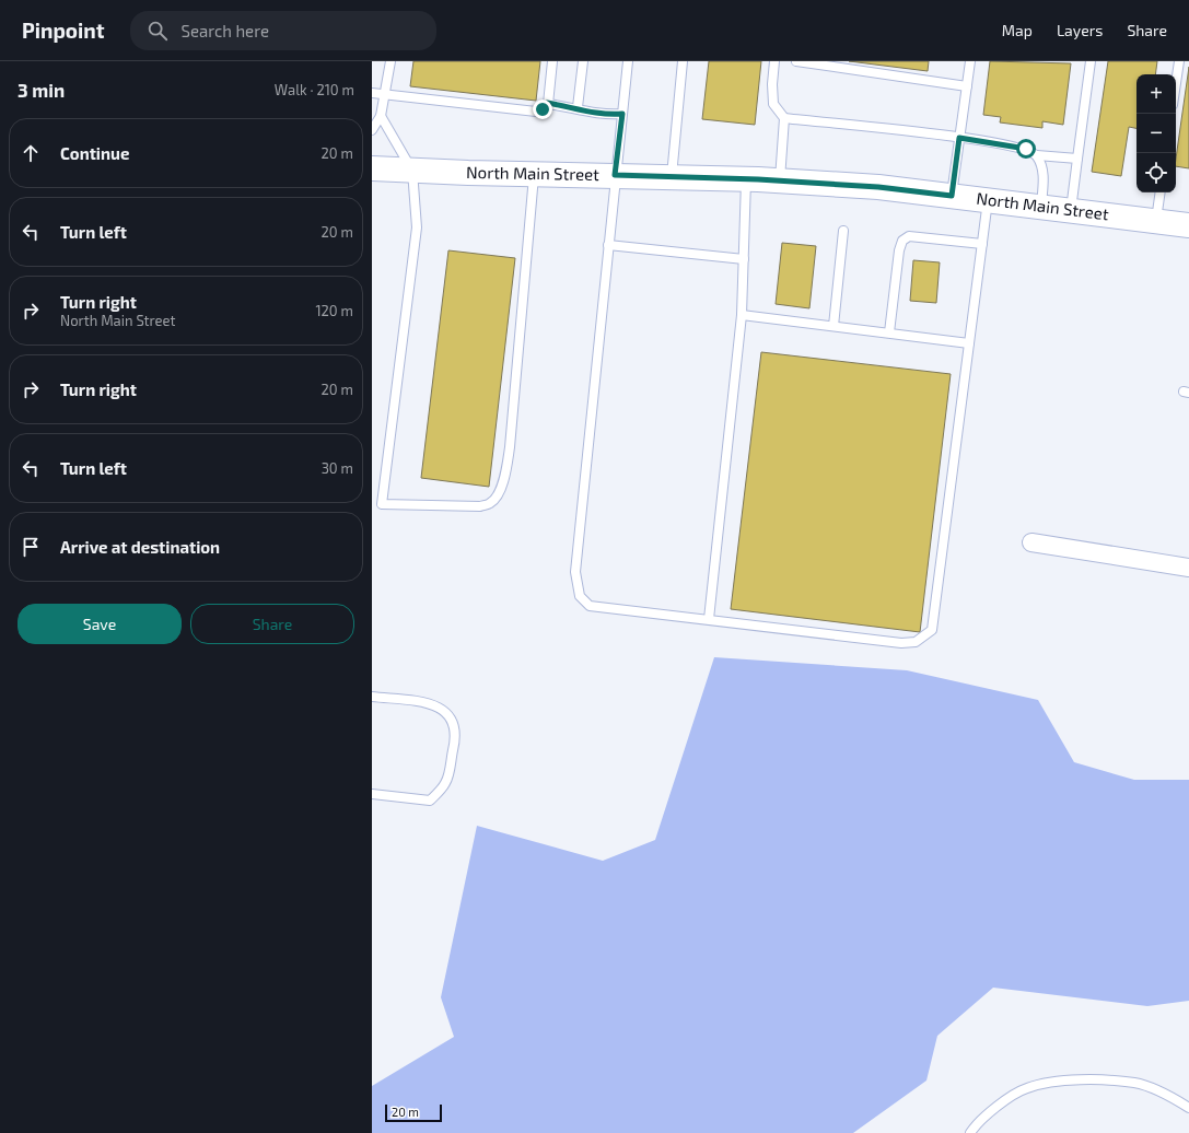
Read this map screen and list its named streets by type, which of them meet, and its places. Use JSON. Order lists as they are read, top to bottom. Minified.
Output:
{"streets":{"main road":["North Main Street"]},"scale_bar":"20 m","page":{"header":"Pinpoint","search":"Search here","nav":["Map","Layers","Share"],"heading":["3 min","Walk · 210 m"],"map_buttons":["+","−"],"list":[["Continue","20 m"],["Turn left","20 m"],["Turn right","North Main Street","120 m"],["Turn right","20 m"],["Turn left","30 m"],"Arrive at destination"],"buttons":["Save","Share"],"scale":"20 m"}}
